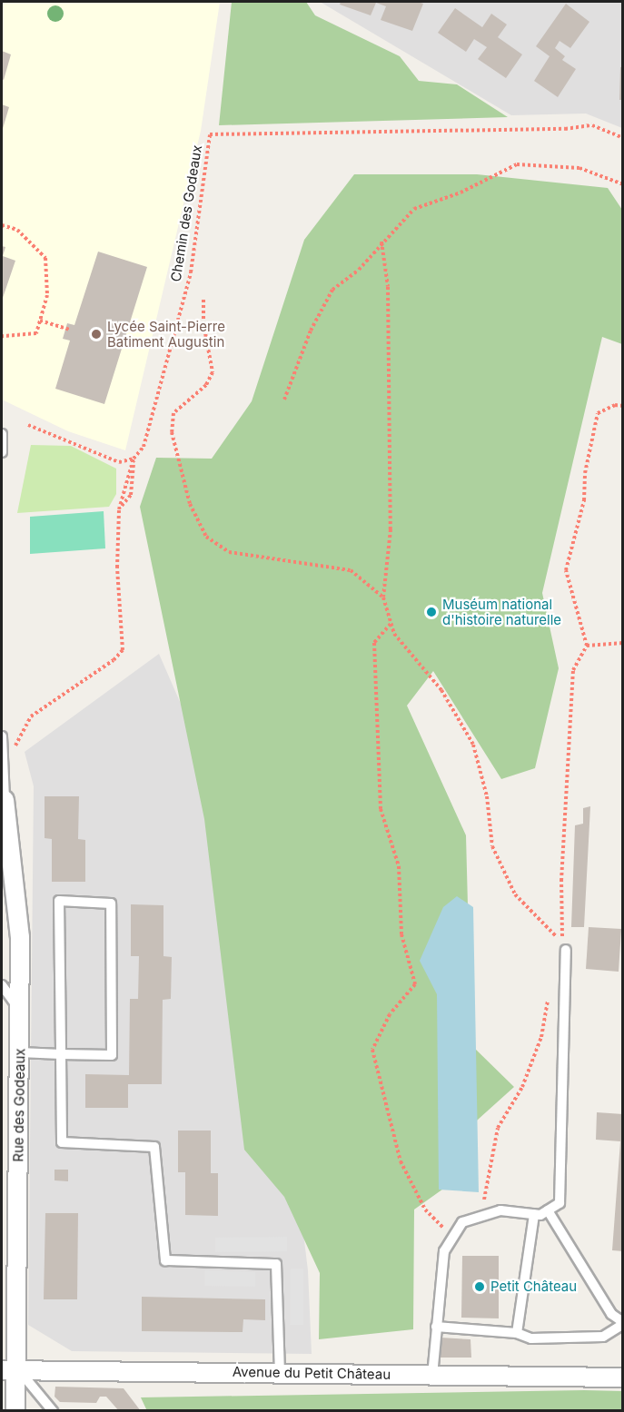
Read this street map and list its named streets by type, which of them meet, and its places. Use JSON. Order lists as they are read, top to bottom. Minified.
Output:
{"streets":{"street":["Rue des Godeaux","Avenue du Petit Château"],"path":["Chemin des Godeaux"]},"crossings":[["Rue des Godeaux","Avenue du Petit Château"]],"places":["Lycée Saint-Pierre Batiment Augustin","Muséum national d'histoire naturelle","Petit Château"]}
